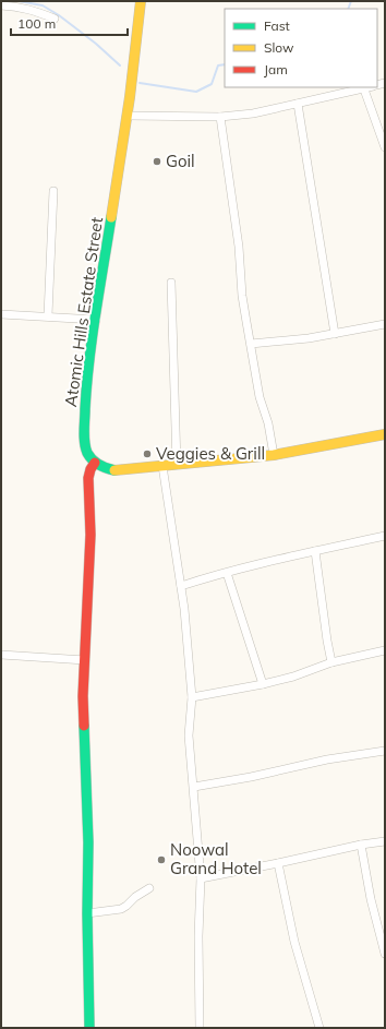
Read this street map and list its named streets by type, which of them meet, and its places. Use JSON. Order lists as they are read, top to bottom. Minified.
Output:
{"streets":{"street":["Atomic Hills Estate Street"]},"places":["Goil","Veggies & Grill","Noowal Grand Hotel"],"legend":["Fast","Slow","Jam"],"scale_bar":"100 m"}
